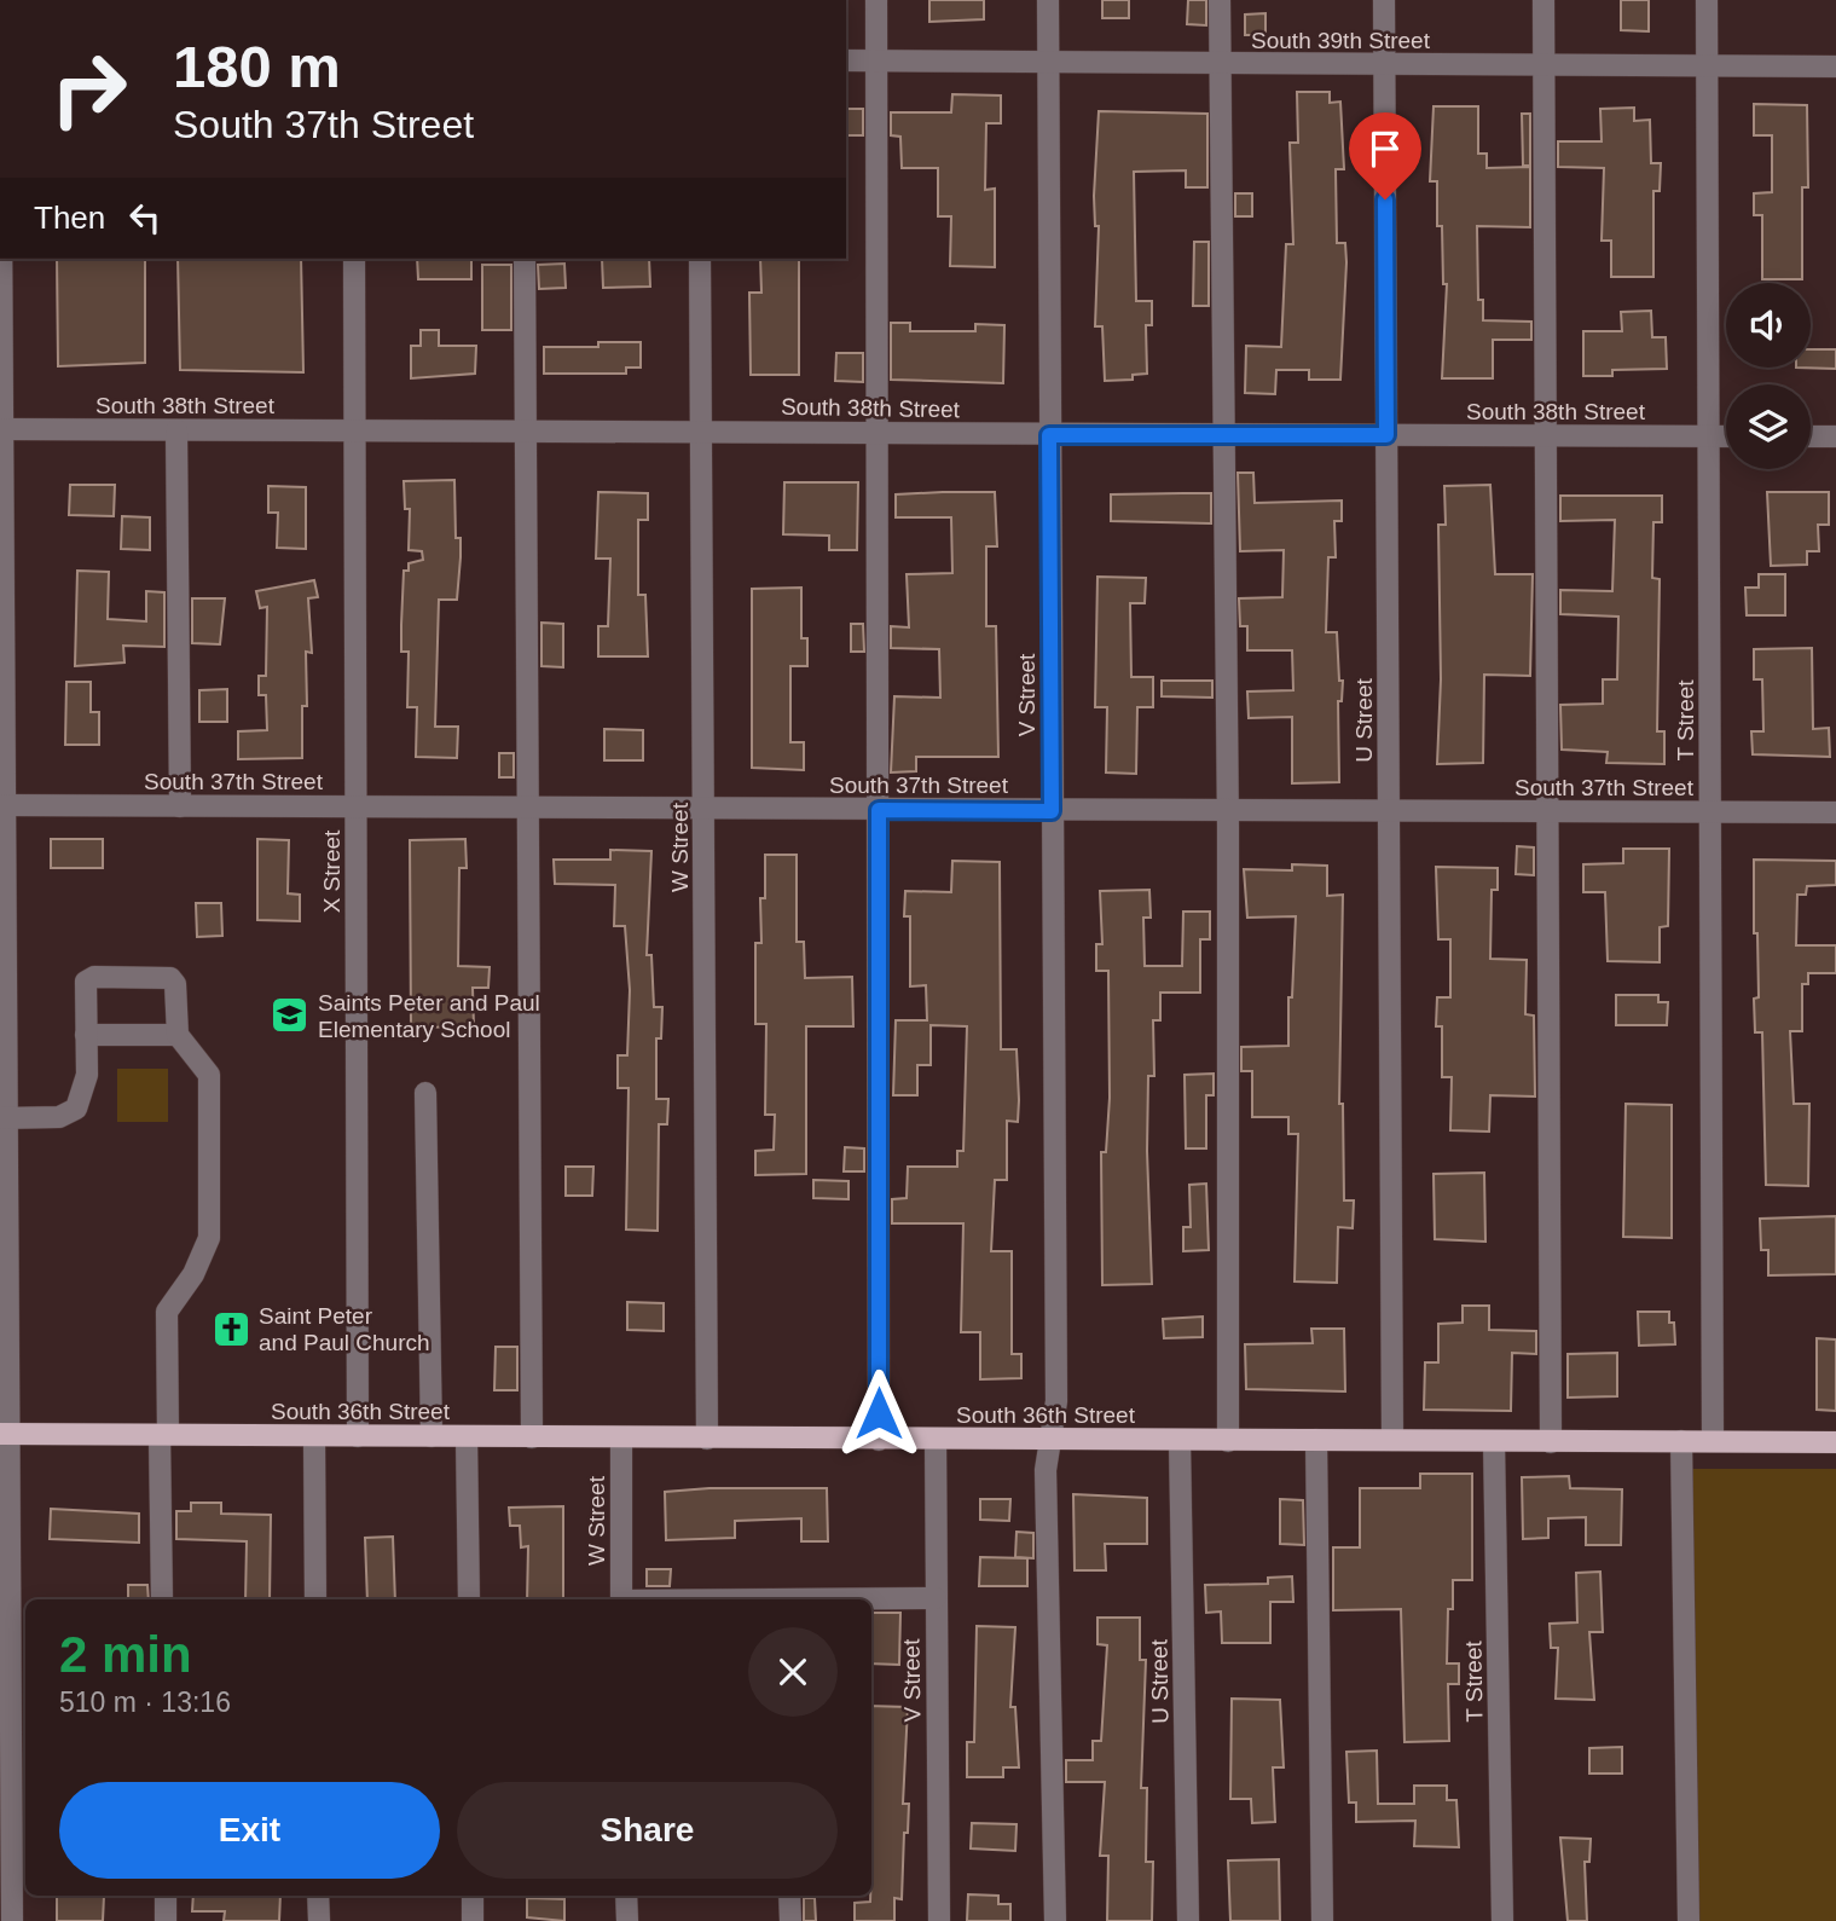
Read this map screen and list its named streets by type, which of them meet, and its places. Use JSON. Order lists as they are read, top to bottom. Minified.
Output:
{"streets":{"main road":["South 36th Street"],"street":["South 39th Street","South 38th Street","V Street","U Street","T Street","South 37th Street","W Street","X Street"]},"crossings":[["South 39th Street","V Street"],["South 39th Street","U Street"],["South 39th Street","T Street"],["South 38th Street","V Street"],["South 38th Street","U Street"],["South 38th Street","T Street"],["South 38th Street","W Street"],["South 38th Street","X Street"],["V Street","South 37th Street"],["V Street","South 36th Street"],["U Street","South 37th Street"],["U Street","South 36th Street"],["T Street","South 37th Street"],["T Street","South 36th Street"],["South 37th Street","W Street"],["South 37th Street","X Street"],["W Street","South 36th Street"],["X Street","South 36th Street"]],"places":{"school or university":["Saints Peter and Paul Elementary School"],"church":["Saint Peter and Paul Church"]},"page":{"turn":["180 m","South 37th Street"],"then":"Then","heading":["2 min","510 m · 13:16"],"buttons":["Exit","Share"]}}
